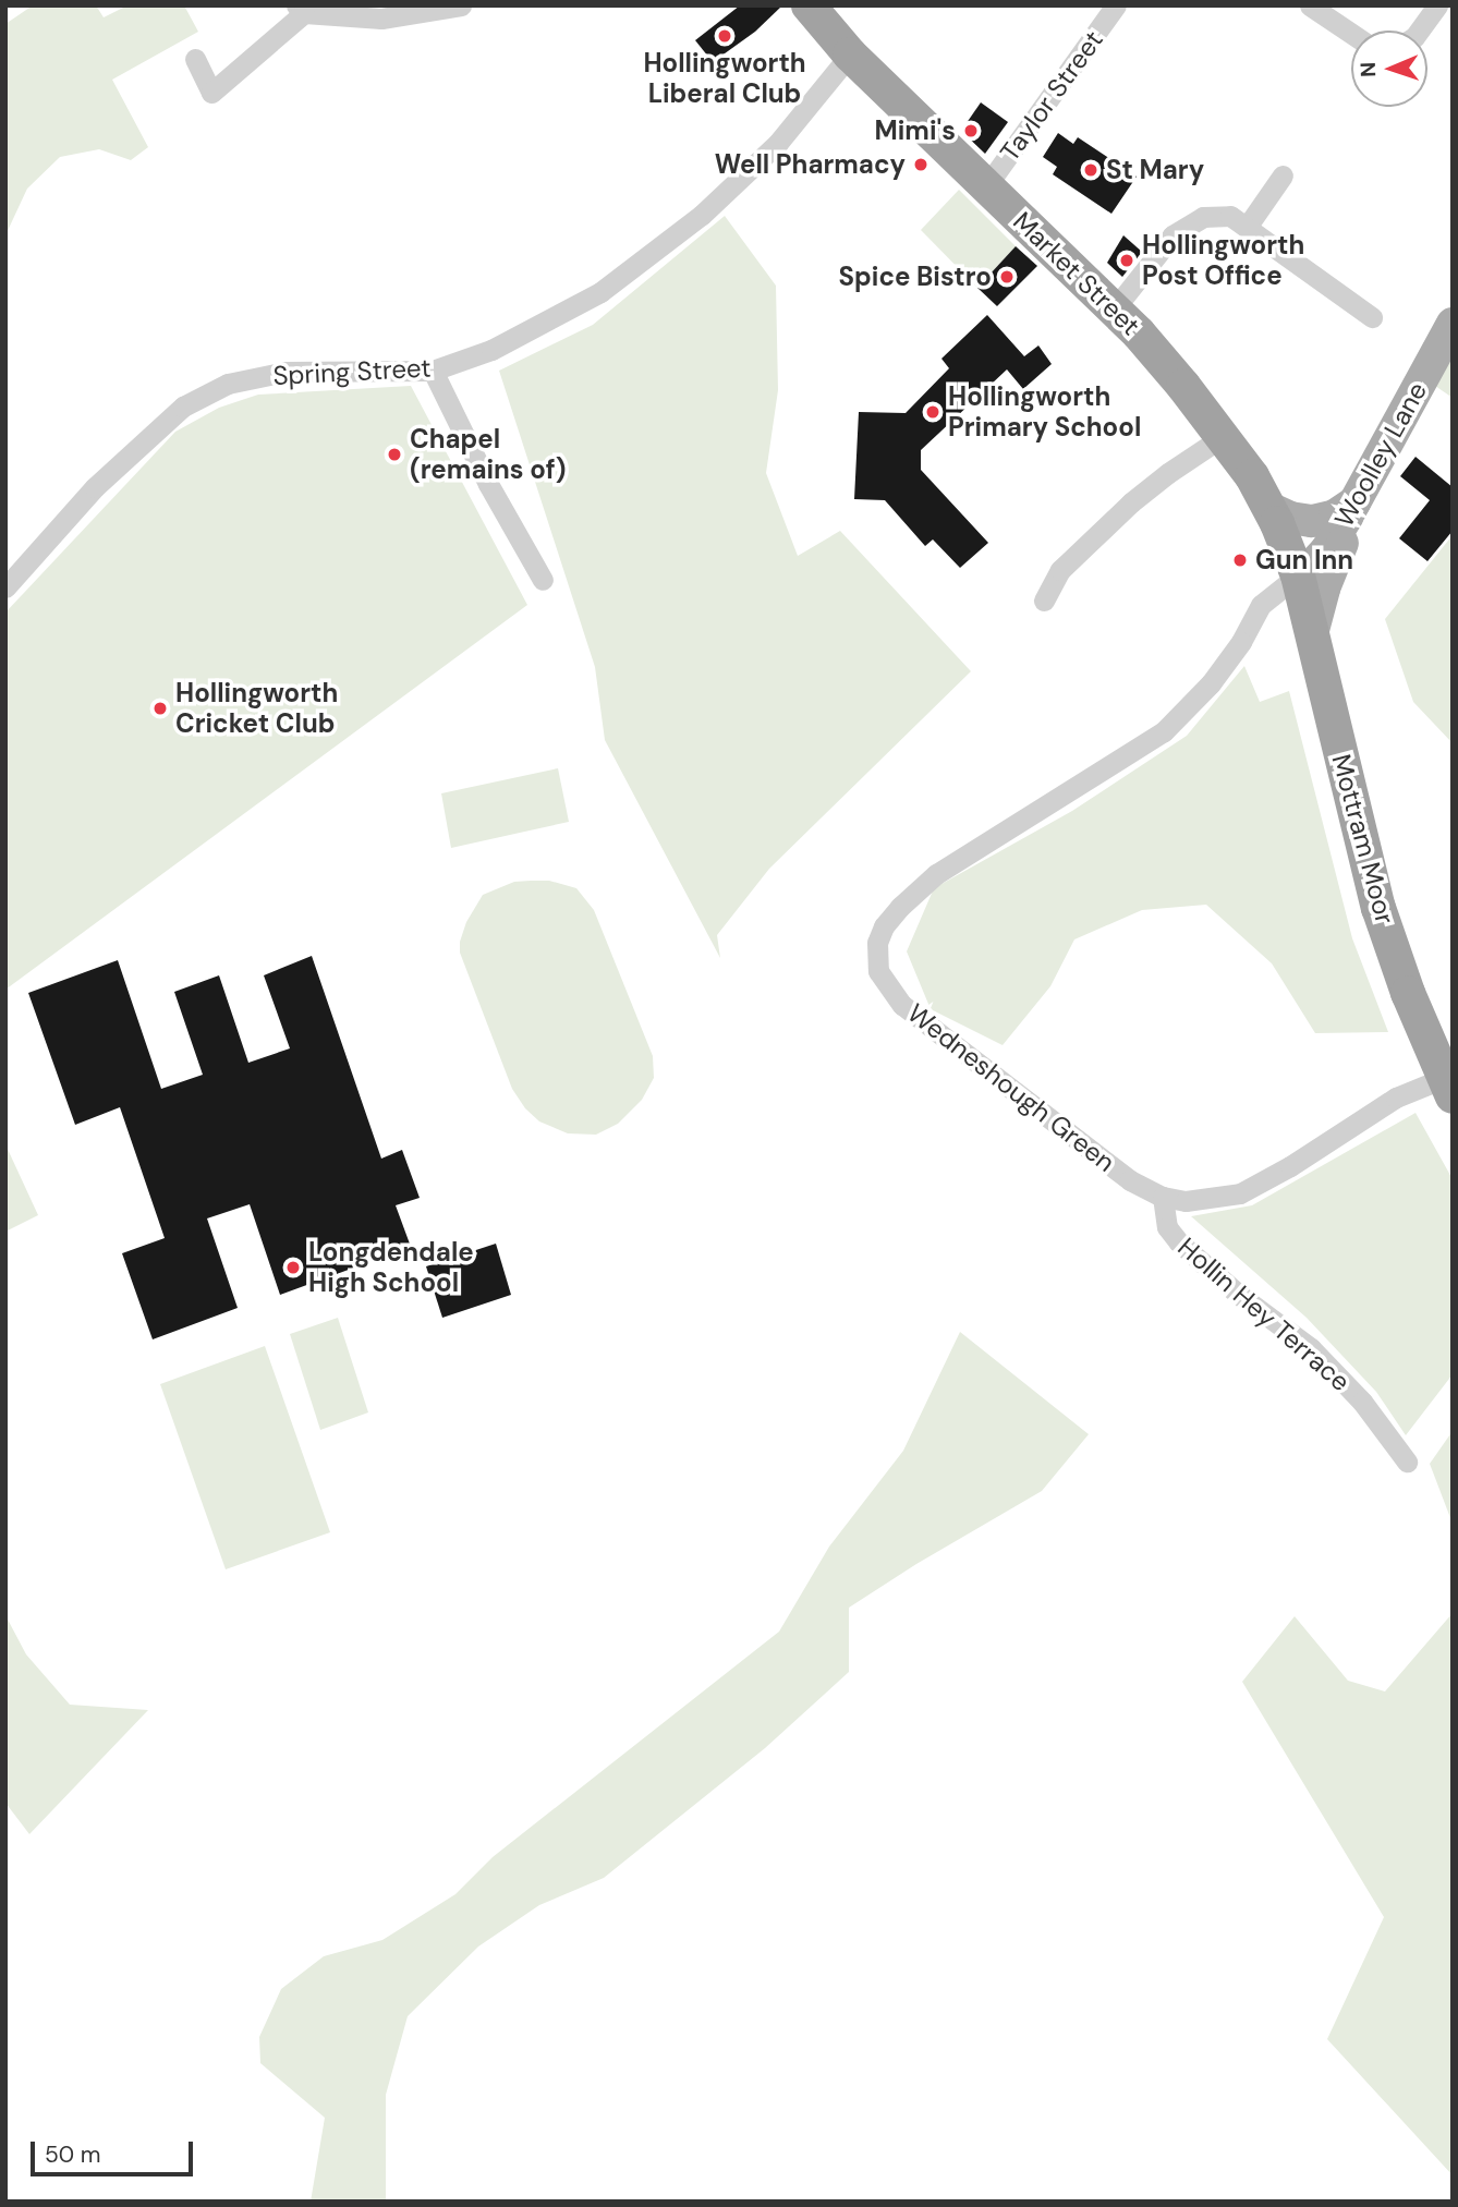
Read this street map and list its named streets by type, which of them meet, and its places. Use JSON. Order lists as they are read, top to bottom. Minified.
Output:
{"streets":{"highway":["Market Street","Mottram Moor"],"main road":["Woolley Lane"],"street":["Taylor Street","Spring Street","Wedneshough Green","Hollin Hey Terrace"]},"crossings":[["Taylor Street","Market Street"],["Market Street","Spring Street"],["Market Street","Woolley Lane"],["Market Street","Mottram Moor"],["Market Street","Wedneshough Green"],["Woolley Lane","Mottram Moor"],["Woolley Lane","Wedneshough Green"],["Mottram Moor","Wedneshough Green"],["Wedneshough Green","Hollin Hey Terrace"]],"places":["Hollingworth Liberal Club","Mimi's","Well Pharmacy","St Mary","Hollingworth Post Office","Spice Bistro","Hollingworth Primary School","Chapel (remains of)","Gun Inn","Hollingworth Cricket Club","Longdendale High School"],"scale_bar":"50 m","north":"left"}
